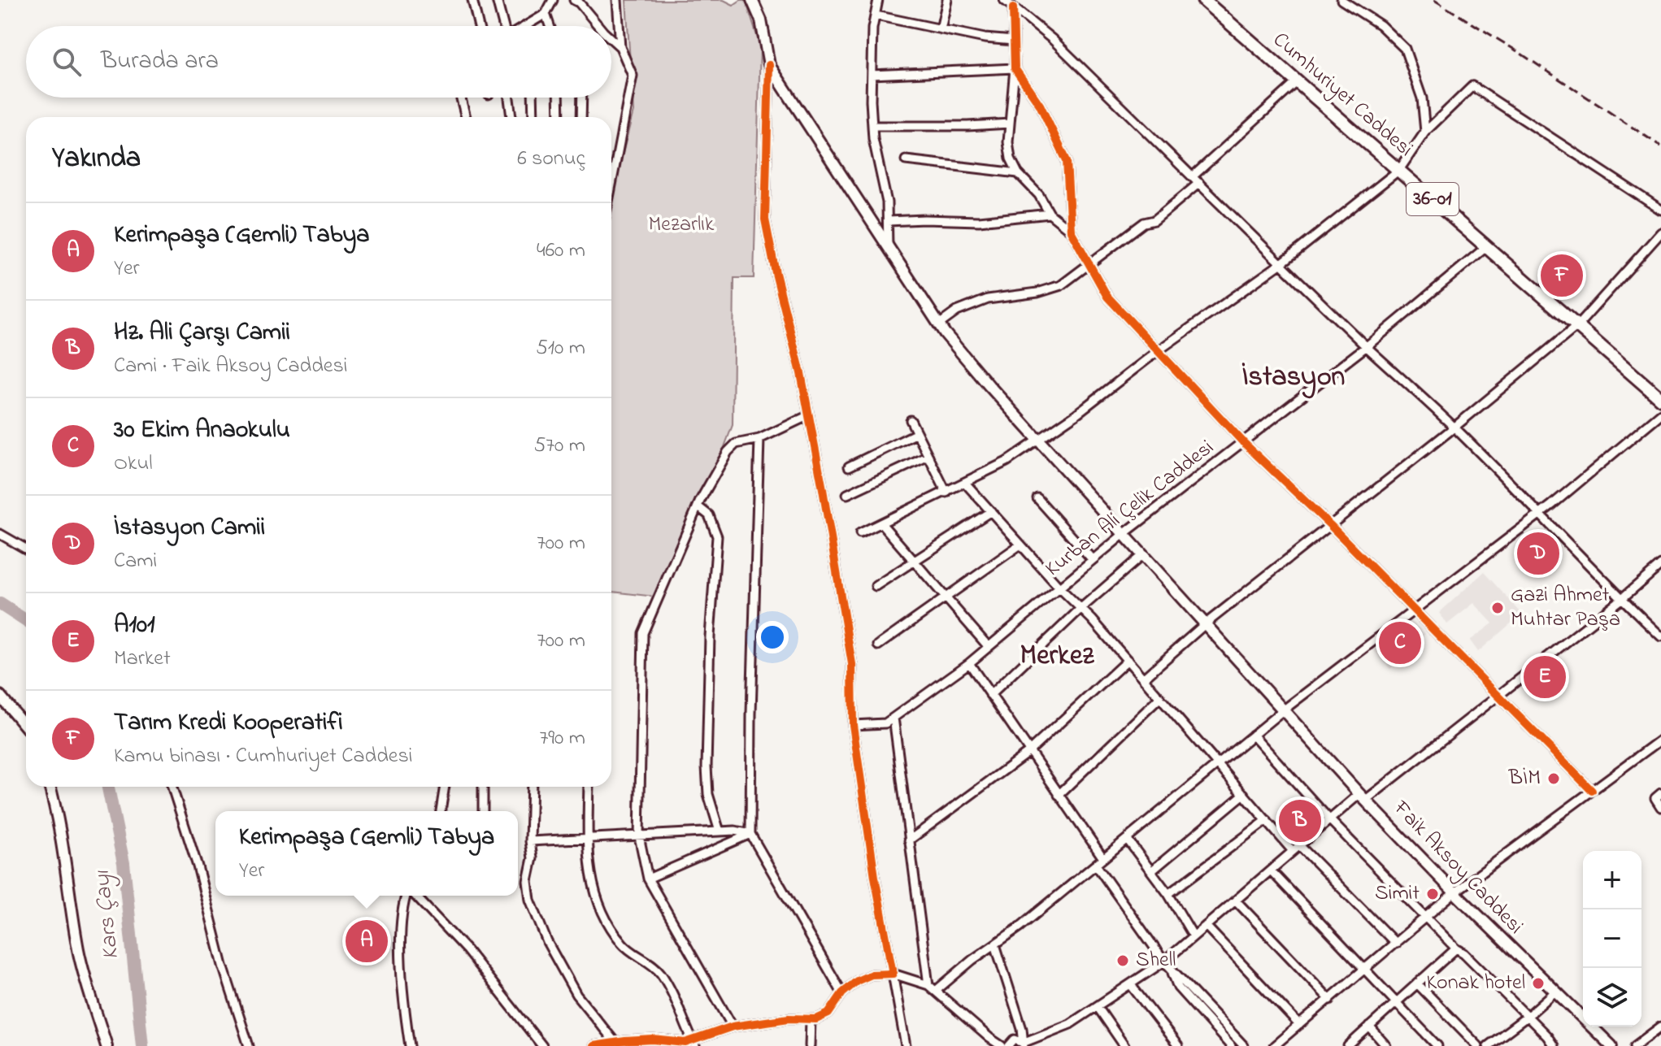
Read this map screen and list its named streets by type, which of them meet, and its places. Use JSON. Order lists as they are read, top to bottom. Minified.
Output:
{"streets":{"main road":["Cumhuriyet Caddesi","36-01","Faik Aksoy Caddesi"],"street":["Kurban Ali Çelik Caddesi"]},"crossings":[["Cumhuriyet Caddesi","Kurban Ali Çelik Caddesi"],["Kurban Ali Çelik Caddesi","Faik Aksoy Caddesi"]],"districts":["İstasyon","Merkez"],"water":["Kars Çayı"],"parks":["Mezarlık"],"places":["Gazi Ahmet Muhtar Paşa","BİM","Simit","Shell","Konak hotel"],"page":{"search":"Burada ara","heading":["Yakında","6 sonuç"],"list":[{"mark":"A","name":"Kerimpaşa (Gemli) Tabya","note":"Yer","value":"460 m"},{"mark":"B","name":"Hz. Ali Çarşı Camii","note":"Cami · Faik Aksoy Caddesi","value":"510 m"},{"mark":"C","name":"30 Ekim Anaokulu","note":"Okul","value":"570 m"},{"mark":"D","name":"İstasyon Camii","note":"Cami","value":"700 m"},{"mark":"E","name":"A101","note":"Market","value":"700 m"},{"mark":"F","name":"Tarım Kredi Kooperatifi","note":"Kamu binası · Cumhuriyet Caddesi","value":"790 m"}],"pins":["F","D","C","E","B","A"],"popup":["Kerimpaşa (Gemli) Tabya","Yer"],"map_buttons":["+","−"]}}
